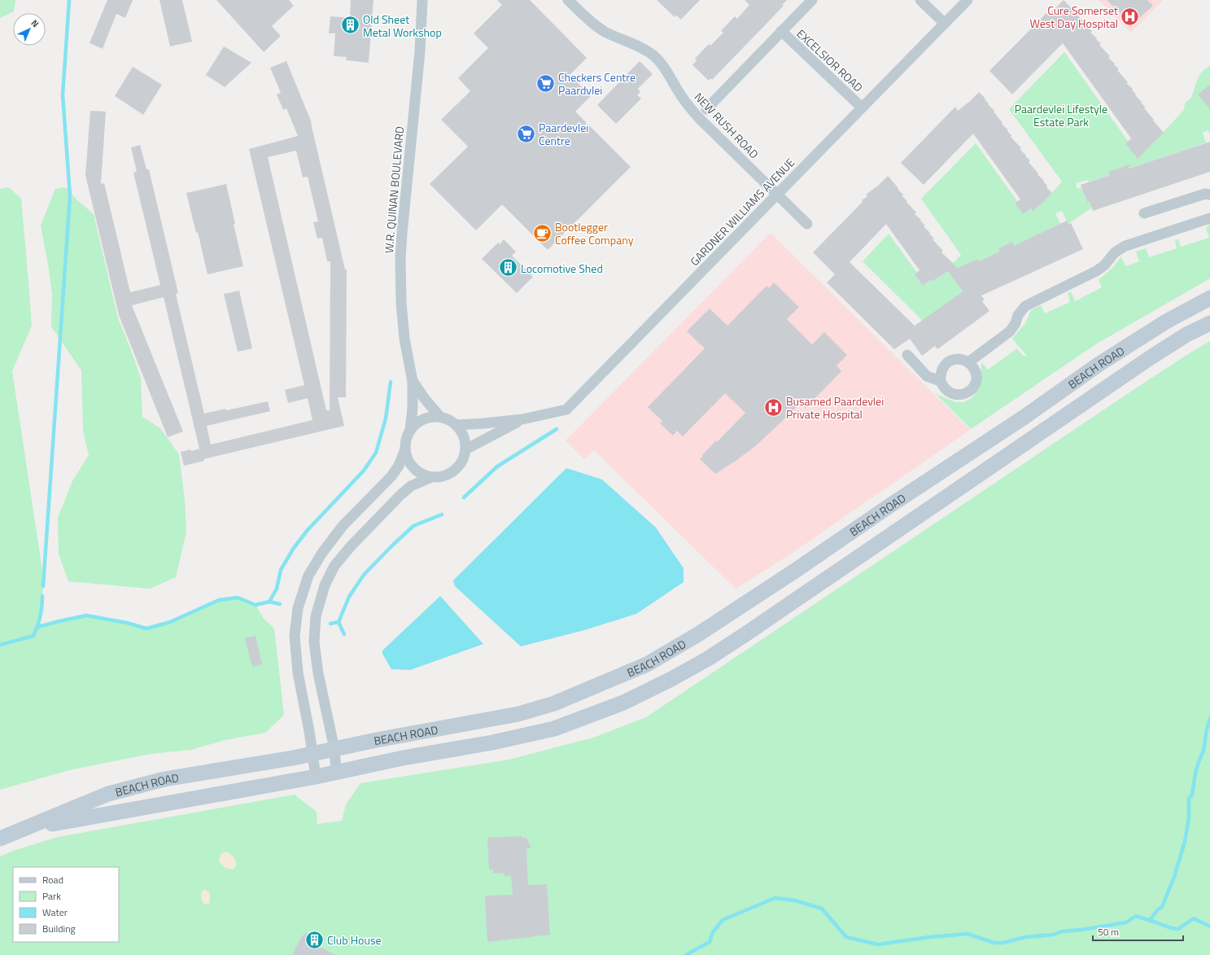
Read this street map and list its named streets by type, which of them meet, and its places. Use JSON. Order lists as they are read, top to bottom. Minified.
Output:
{"streets":{"main road":["BEACH ROAD"],"street":["EXCELSIOR ROAD","NEW RUSH ROAD","W.R. QUINAN BOULEVARD","GARDNER WILLIAMS AVENUE"]},"crossings":[["EXCELSIOR ROAD","GARDNER WILLIAMS AVENUE"],["NEW RUSH ROAD","GARDNER WILLIAMS AVENUE"],["W.R. QUINAN BOULEVARD","GARDNER WILLIAMS AVENUE"],["W.R. QUINAN BOULEVARD","BEACH ROAD"]],"parks":["Paardevlei Lifestyle Estate Park"],"places":{"hospital":["Cure Somerset West Day Hospital","Busamed Paardevlei Private Hospital"],"building":["Old Sheet Metal Workshop","Locomotive Shed","Club House"],"supermarket":["Checkers Centre Paardvlei","Paardevlei Centre"],"cafe":["Bootlegger Coffee Company"]},"legend":["Road","Park","Water","Building"],"scale_bar":"50 m","north":"top right"}
